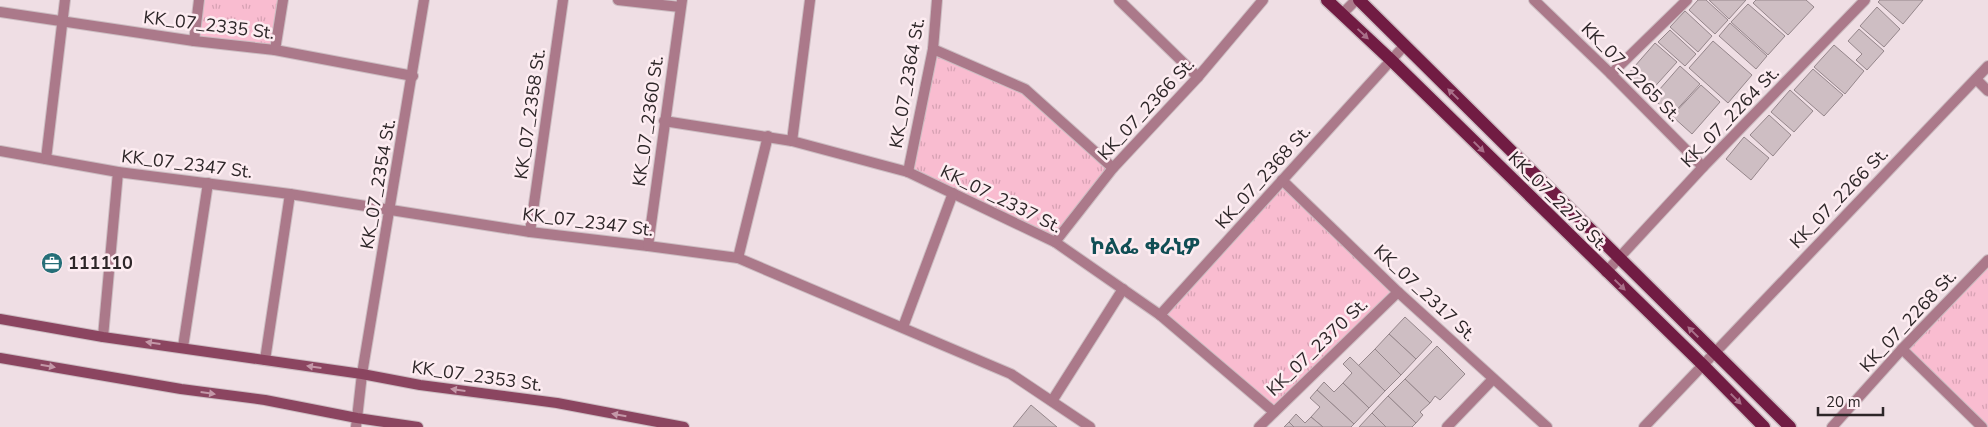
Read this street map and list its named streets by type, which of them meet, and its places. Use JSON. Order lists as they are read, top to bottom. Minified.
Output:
{"streets":{"main road":["KK_07_2273 St."],"street":["KK_07_2335 St.","KK_07_2265 St.","KK_07_2364 St.","KK_07_2366 St.","KK_07_2358 St.","KK_07_2264 St.","KK_07_2360 St.","KK_07_2347 St.","KK_07_2368 St.","KK_07_2354 St.","KK_07_2266 St.","KK_07_2337 St.","KK_07_2317 St.","KK_07_2268 St.","KK_07_2370 St.","KK_07_2353 St."]},"crossings":[["KK_07_2335 St.","KK_07_2354 St."],["KK_07_2265 St.","KK_07_2264 St."],["KK_07_2364 St.","KK_07_2337 St."],["KK_07_2366 St.","KK_07_2337 St."],["KK_07_2358 St.","KK_07_2347 St."],["KK_07_2264 St.","KK_07_2273 St."],["KK_07_2360 St.","KK_07_2347 St."],["KK_07_2360 St.","KK_07_2337 St."],["KK_07_2347 St.","KK_07_2354 St."],["KK_07_2368 St.","KK_07_2337 St."],["KK_07_2368 St.","KK_07_2273 St."],["KK_07_2368 St.","KK_07_2317 St."],["KK_07_2354 St.","KK_07_2353 St."],["KK_07_2266 St.","KK_07_2273 St."],["KK_07_2337 St.","KK_07_2370 St."],["KK_07_2317 St.","KK_07_2370 St."]],"districts":["ኮልፌ ቀራኒዎ"],"places":{"office":["111110"]},"scale_bar":"20 m"}
